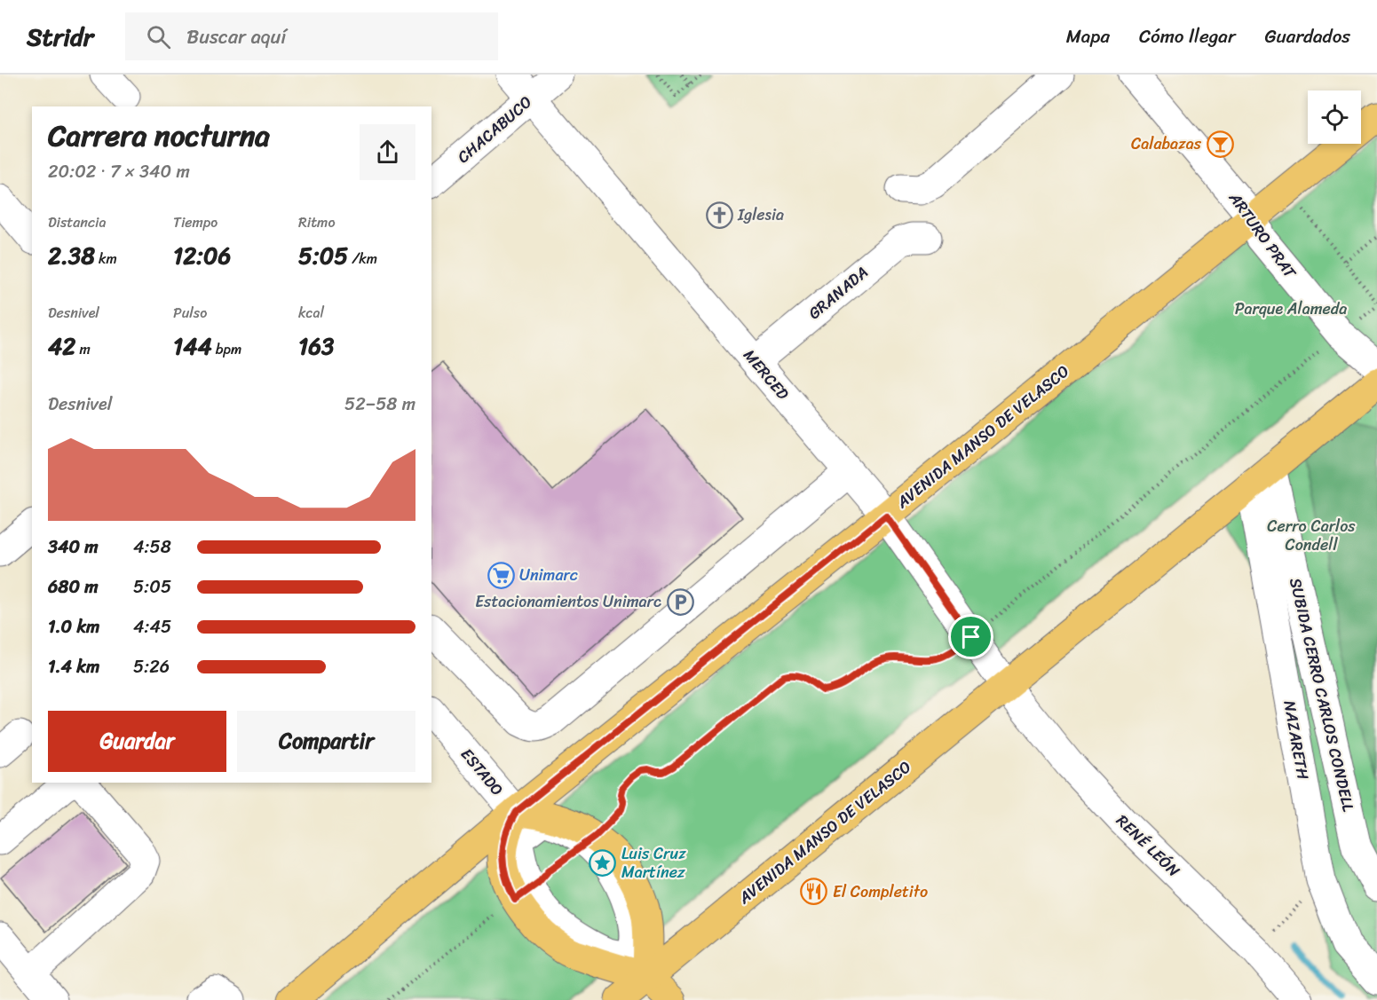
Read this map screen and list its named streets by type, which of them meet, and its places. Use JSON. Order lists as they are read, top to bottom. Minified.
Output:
{"streets":{"main road":["AVENIDA MANSO DE VELASCO"],"street":["CHACABUCO","ARTURO PRAT","GRANADA","MERCED","SUBIDA CERRO CARLOS CONDELL","NAZARETH","ESTADO","RENÉ LEÓN"]},"crossings":[["CHACABUCO","MERCED"],["ARTURO PRAT","AVENIDA MANSO DE VELASCO"],["GRANADA","MERCED"],["MERCED","AVENIDA MANSO DE VELASCO"],["MERCED","RENÉ LEÓN"],["AVENIDA MANSO DE VELASCO","SUBIDA CERRO CARLOS CONDELL"],["AVENIDA MANSO DE VELASCO","NAZARETH"],["AVENIDA MANSO DE VELASCO","ESTADO"],["AVENIDA MANSO DE VELASCO","RENÉ LEÓN"],["SUBIDA CERRO CARLOS CONDELL","NAZARETH"]],"parks":["Parque Alameda","Cerro Carlos Condell"],"places":{"bar":["Calabazas"],"church":["Iglesia"],"supermarket":["Unimarc"],"parking":["Estacionamientos Unimarc"],"place":["Luis Cruz Martínez"],"restaurant":["El Completito"]},"page":{"header":"Stridr","search":"Buscar aquí","nav":["Mapa","Cómo llegar","Guardados"],"heading":["Carrera nocturna","20:02 · 7 × 340 m"],"stats":[["Distancia","2.38 km"],["Tiempo","12:06"],["Ritmo","5:05 /km"],["Desnivel","42 m"],["Pulso","144 bpm"],["kcal","163"]],"chart":["Desnivel","52–58 m"],"list":[{"name":"340 m","note":"4:58"},{"name":"680 m","note":"5:05"},{"name":"1.0 km","note":"4:45"},{"name":"1.4 km","note":"5:26"}],"buttons":["Guardar","Compartir"]}}
